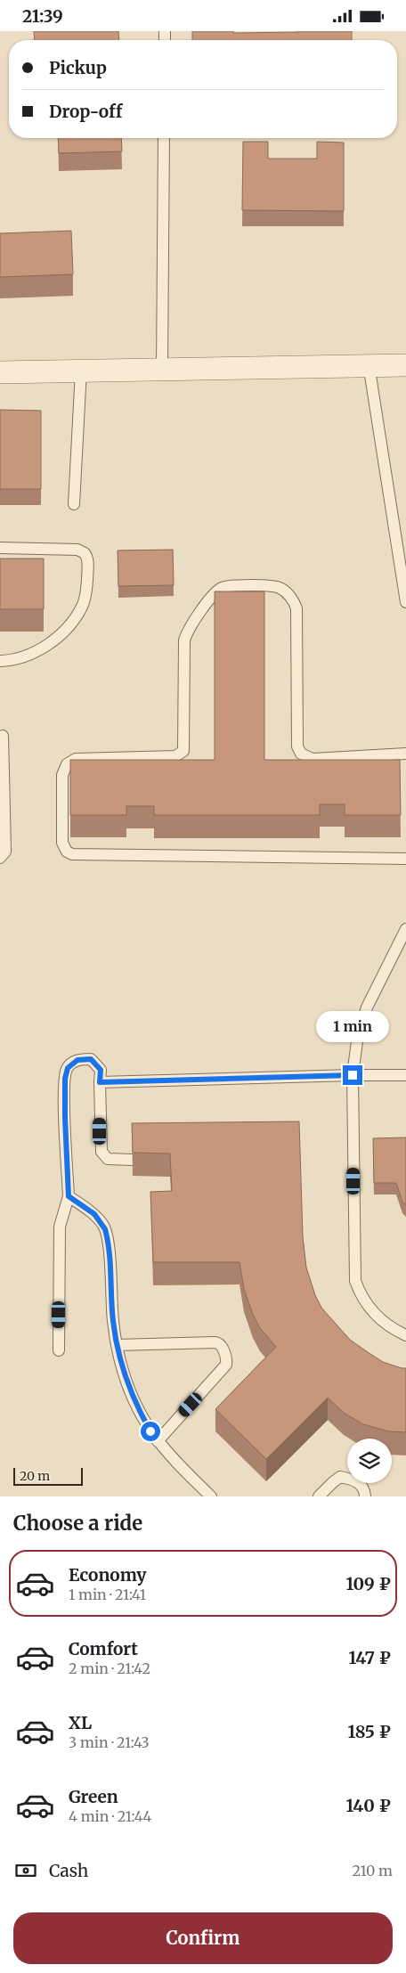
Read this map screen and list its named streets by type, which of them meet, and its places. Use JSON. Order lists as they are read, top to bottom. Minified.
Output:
{"scale_bar":"20 m","page":{"status":"21:39","banner":["Pickup","Drop-off"],"bubble":"1 min","scale":"20 m","heading":"Choose a ride","list":[{"name":"Economy","note":"1 min · 21:41","value":"109 ₽"},{"name":"Comfort","note":"2 min · 21:42","value":"147 ₽"},{"name":"XL","note":"3 min · 21:43","value":"185 ₽"},{"name":"Green","note":"4 min · 21:44","value":"140 ₽"}],"pay":["Cash","210 m"],"buttons":"Confirm"}}
